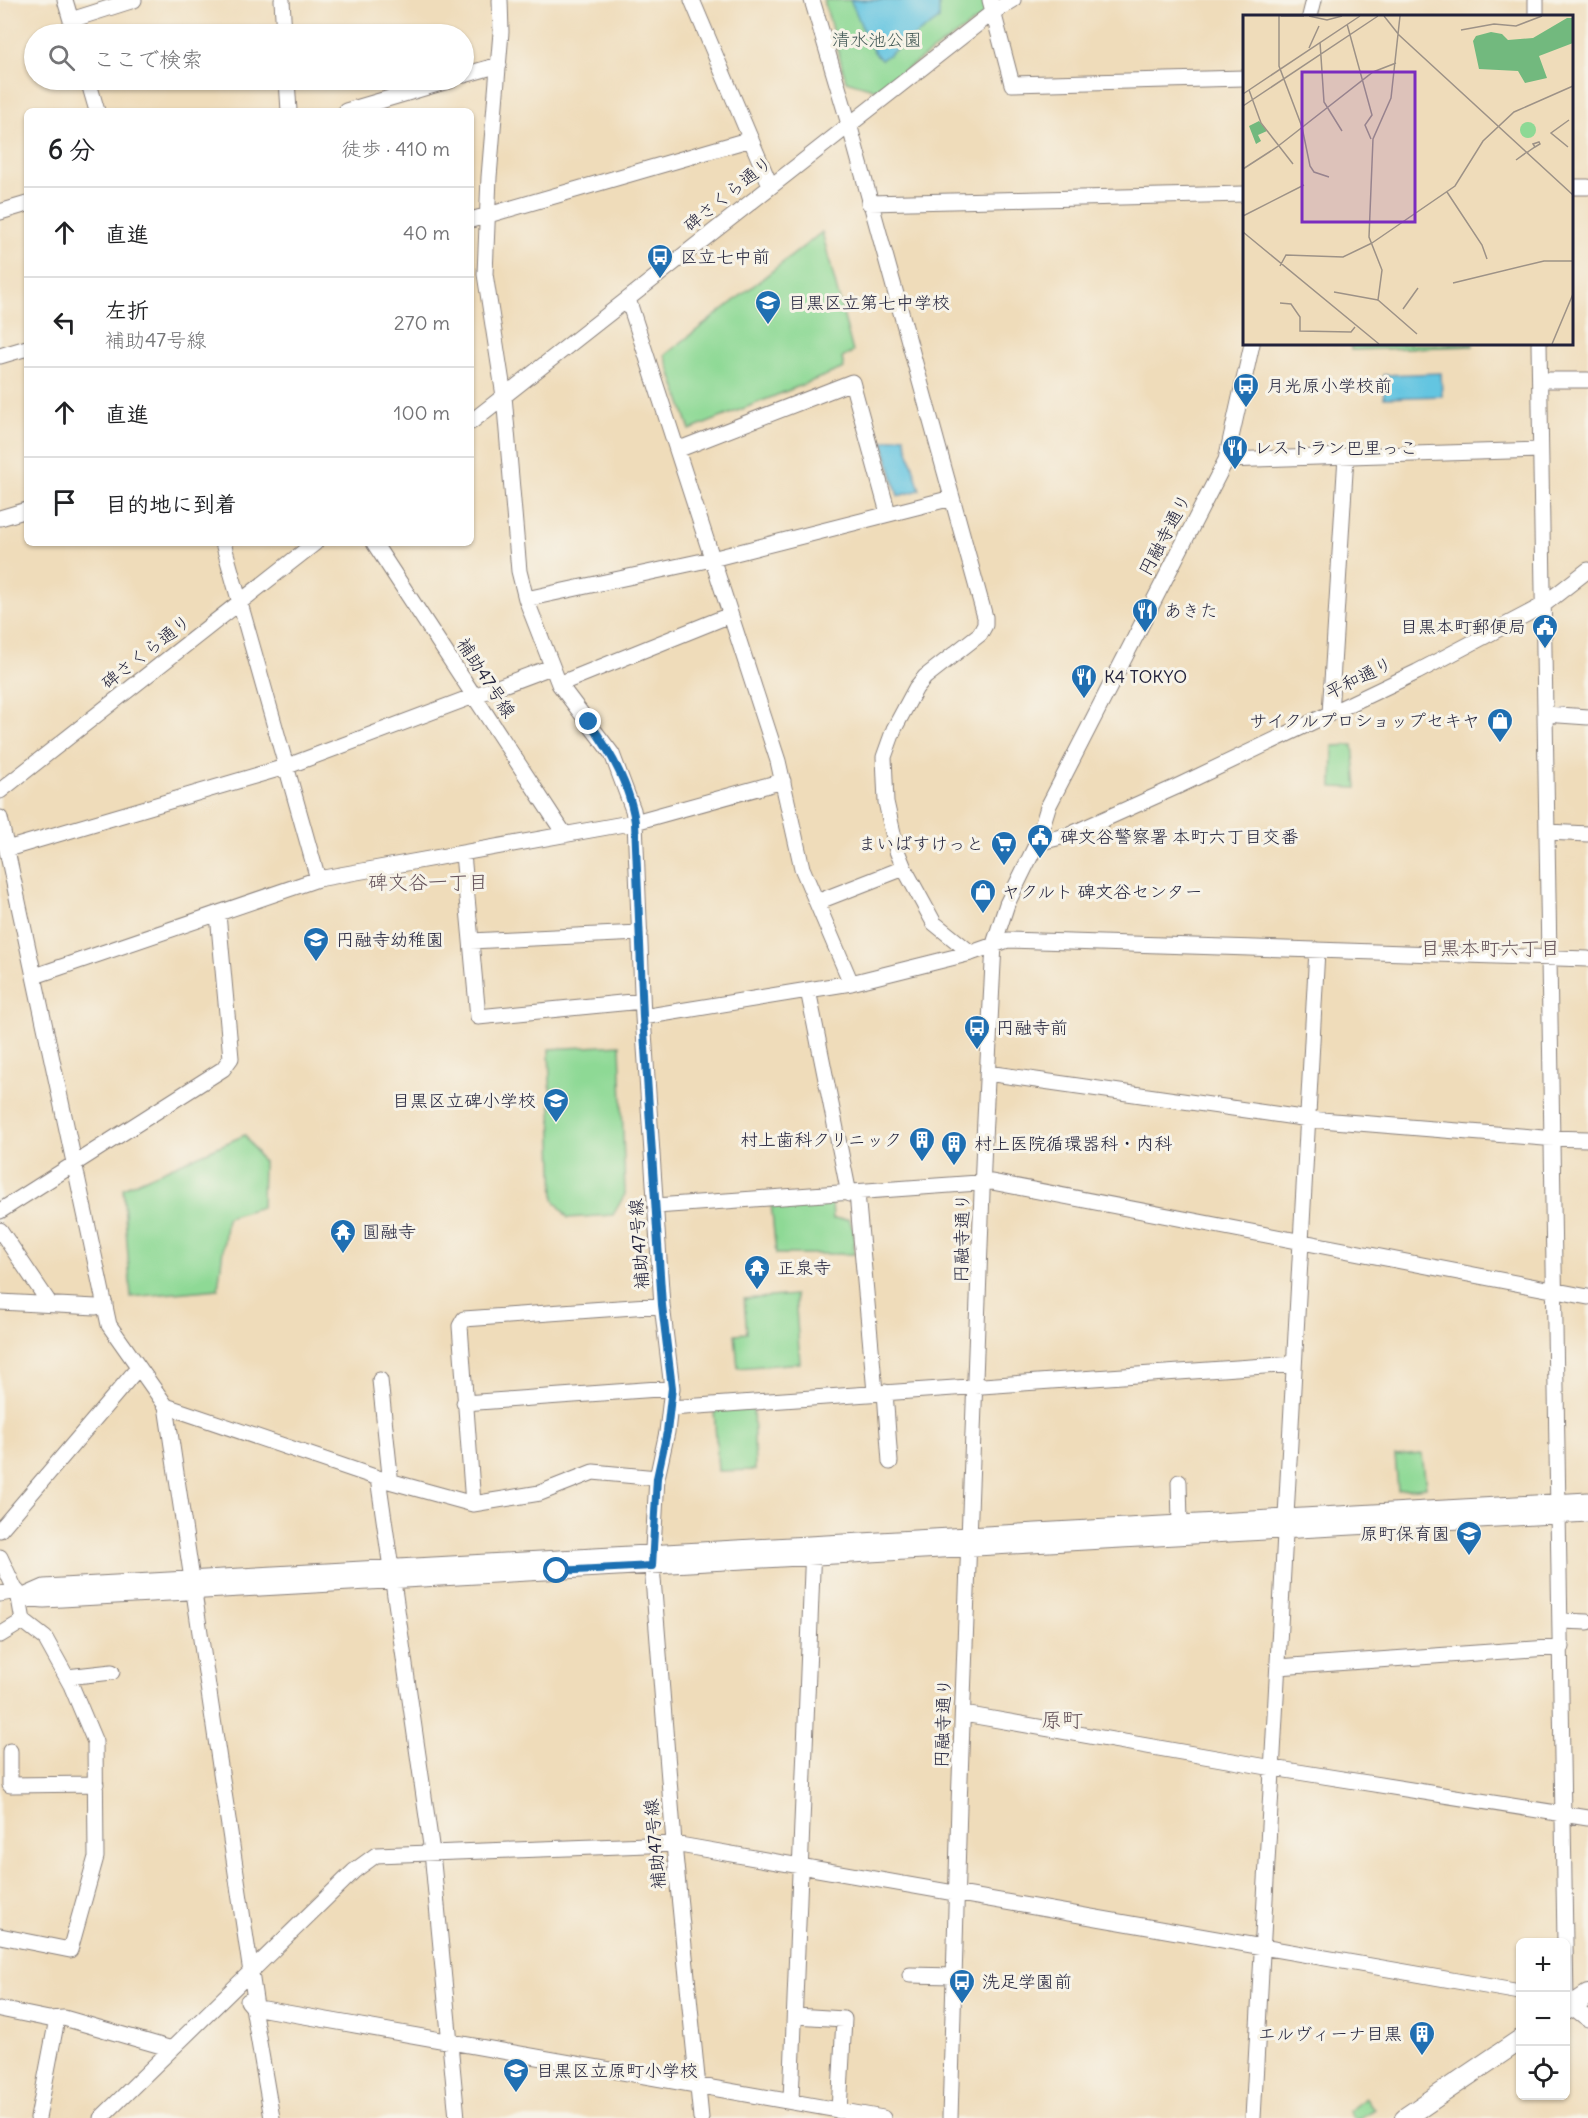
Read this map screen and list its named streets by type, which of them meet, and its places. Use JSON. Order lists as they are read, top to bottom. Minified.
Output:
{"streets":{"street":["碑さくら通り","円融寺通り","補助47号線","平和通り"]},"crossings":[["碑さくら通り","補助47号線"],["円融寺通り","平和通り"]],"districts":["碑文谷一丁目","目黒本町六丁目","原町"],"parks":["清水池公園"],"places":{"bus stop":["区立七中前","月光原小学校前","円融寺前","洗足学園前"],"school or university":["目黒区立第七中学校","円融寺幼稚園","目黒区立碑小学校","原町保育園","目黒区立原町小学校"],"restaurant":["レストラン巴里っこ","あきた","K4 TOKYO"],"public building":["目黒本町郵便局","碑文谷警察署 本町六丁目交番"],"shop":["サイクルプロショップセキヤ","ヤクルト 碑文谷センター"],"supermarket":["まいばすけっと"],"building":["村上歯科クリニック","村上医院循環器科・内科","エルヴィーナ目黒"],"temple":["圓融寺","正泉寺"]},"page":{"search":"ここで検索","heading":["6 分","徒歩 · 410 m"],"list":[["直進","40 m"],["左折","補助47号線","270 m"],["直進","100 m"],"目的地に到着"],"map_buttons":["+","−"]}}
